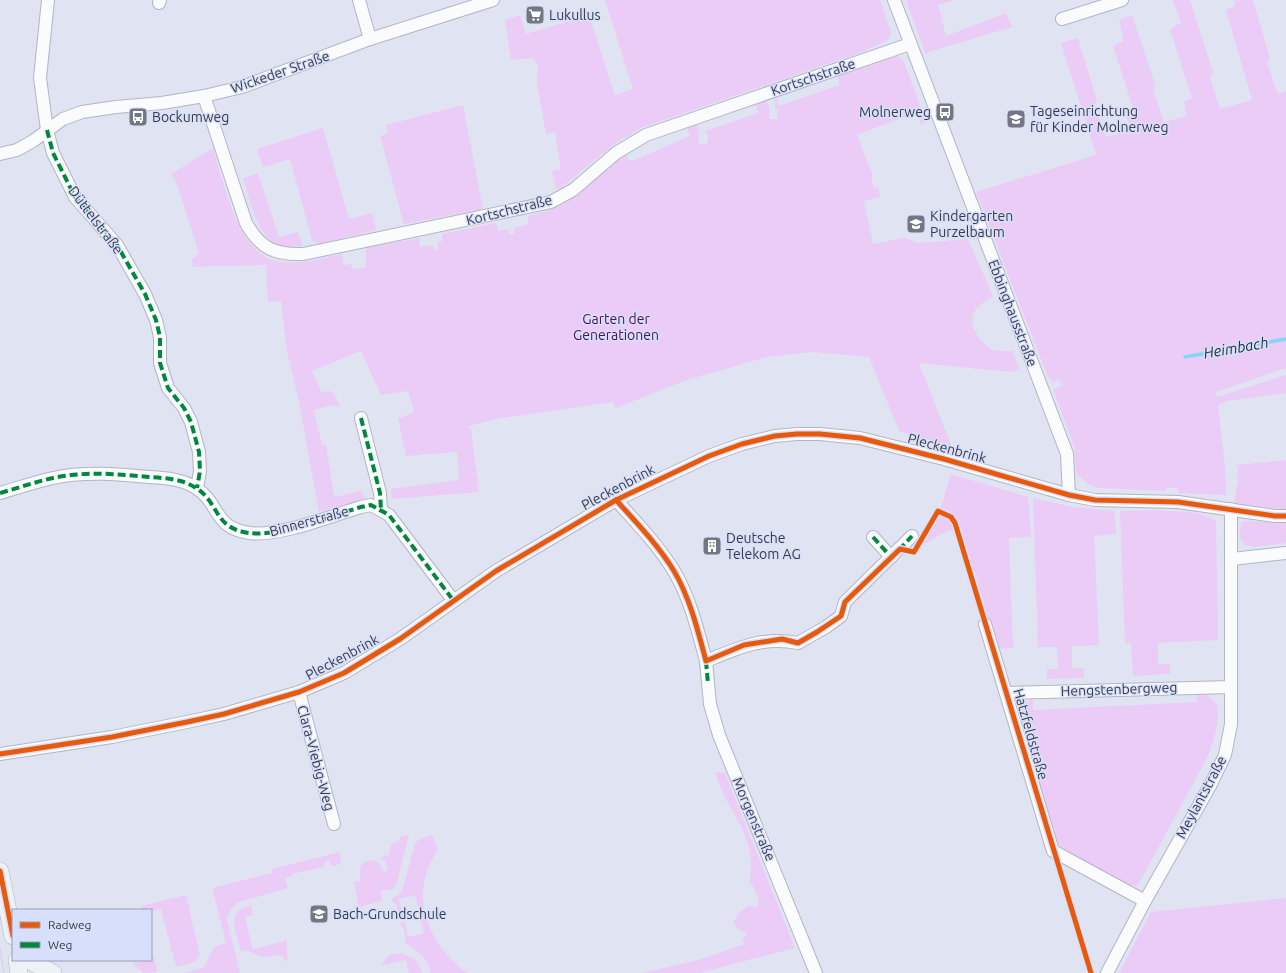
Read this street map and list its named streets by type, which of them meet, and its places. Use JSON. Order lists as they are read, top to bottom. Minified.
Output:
{"streets":{"street":["Wickeder Straße","Kortschstraße","Düttelstraße","Ebbinghausstraße","Pleckenbrink","Binnerstraße","Hengstenbergweg","Hatzfeldstraße","Clara-Viebig-Weg","Meylantstraße","Morgenstraße"]},"crossings":[["Wickeder Straße","Kortschstraße"],["Wickeder Straße","Düttelstraße"],["Kortschstraße","Ebbinghausstraße"],["Düttelstraße","Binnerstraße"],["Ebbinghausstraße","Pleckenbrink"],["Pleckenbrink","Clara-Viebig-Weg"],["Pleckenbrink","Meylantstraße"],["Pleckenbrink","Morgenstraße"],["Hengstenbergweg","Hatzfeldstraße"],["Hengstenbergweg","Meylantstraße"],["Hatzfeldstraße","Meylantstraße"]],"water":["Heimbach"],"parks":["Garten der Generationen"],"places":{"supermarket":["Lukullus"],"bus stop":["Molnerweg","Bockumweg"],"school or university":["Tageseinrichtung für Kinder Molnerweg","Kindergarten Purzelbaum","Bach-Grundschule"],"building":["Deutsche Telekom AG"]},"legend":["Radweg","Weg"]}
